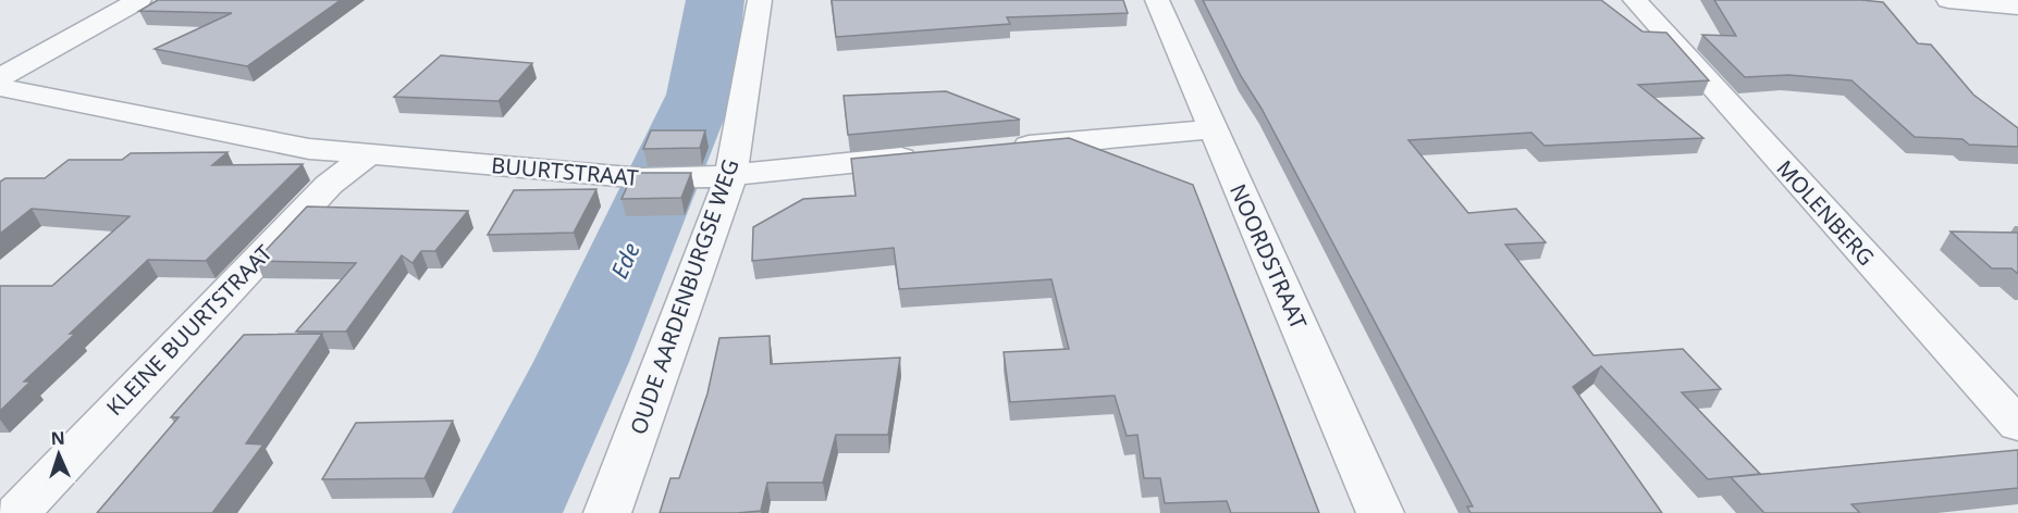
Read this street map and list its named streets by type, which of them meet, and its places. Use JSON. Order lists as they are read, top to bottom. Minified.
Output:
{"streets":{"street":["BUURTSTRAAT","MOLENBERG","NOORDSTRAAT","OUDE AARDENBURGSE WEG","KLEINE BUURTSTRAAT"]},"crossings":[["BUURTSTRAAT","OUDE AARDENBURGSE WEG"],["BUURTSTRAAT","KLEINE BUURTSTRAAT"]],"water":["Ede"],"north":"top"}
